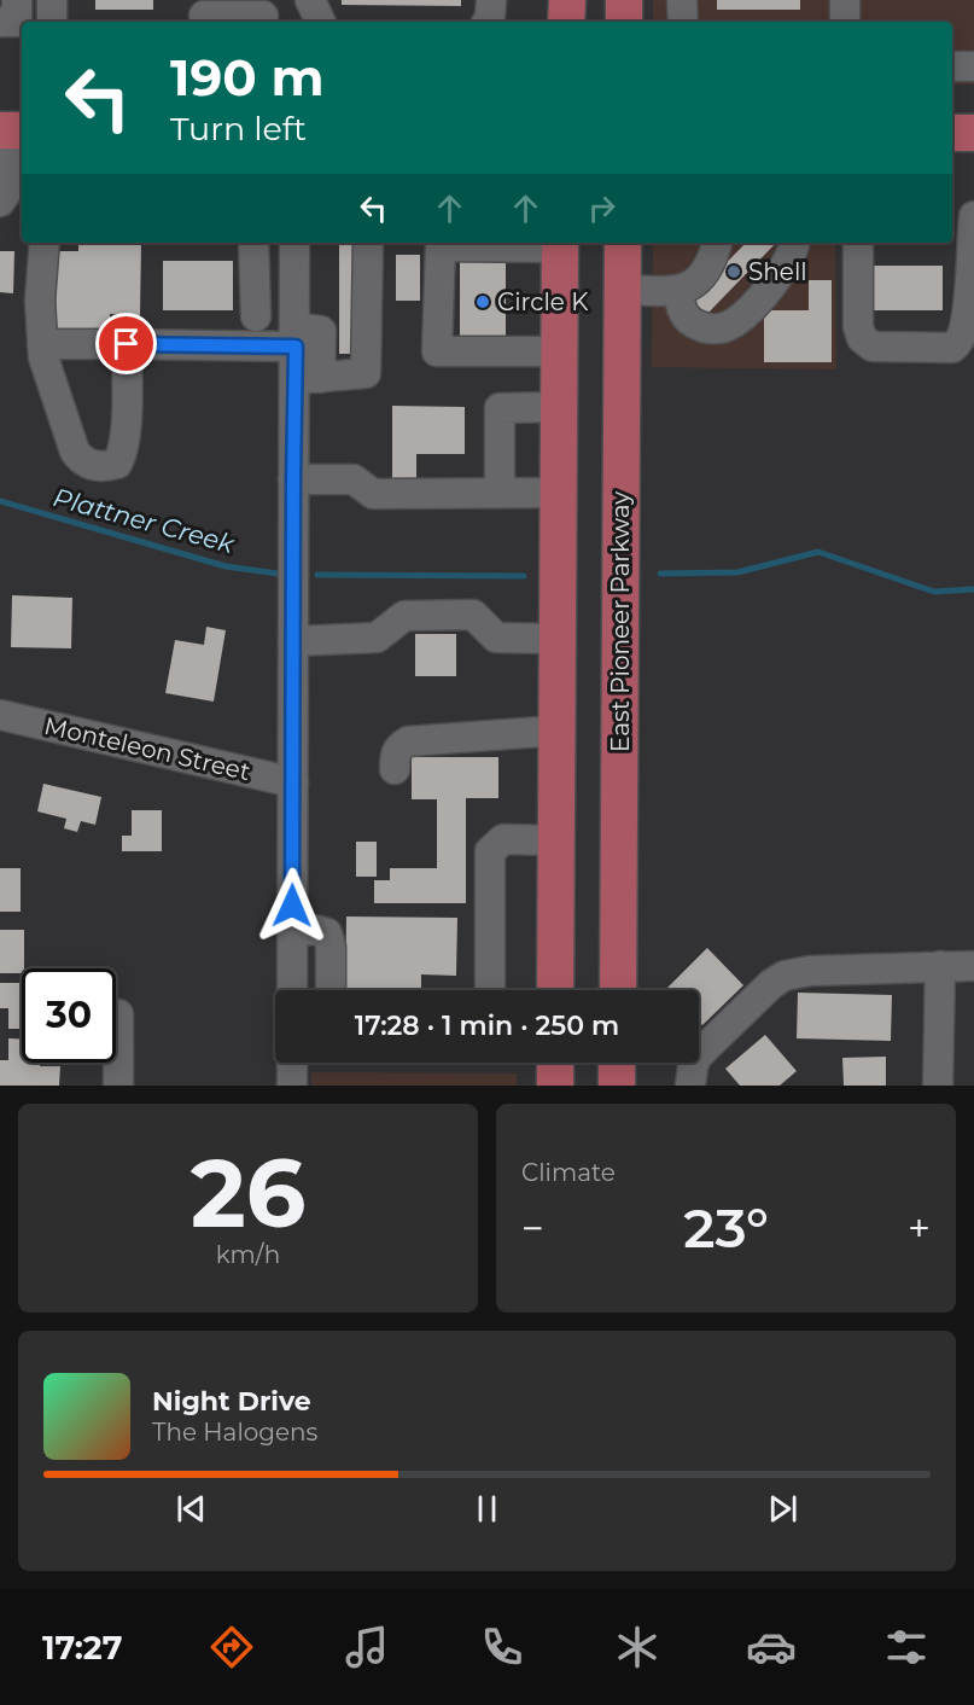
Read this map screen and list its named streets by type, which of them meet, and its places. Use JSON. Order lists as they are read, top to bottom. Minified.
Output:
{"streets":{"main road":["East Pioneer Parkway"],"street":["Monteleon Street"]},"water":["Plattner Creek"],"places":["Shell","Circle K"],"page":{"turn":["190 m","Turn left"],"limit":"30","trip":"17:28 · 1 min · 250 m","tile":[["26","km/h"],"Climate"],"heat":["−","23°","+"],"song":["Night Drive","The Halogens"],"tabs":"17:27"}}
